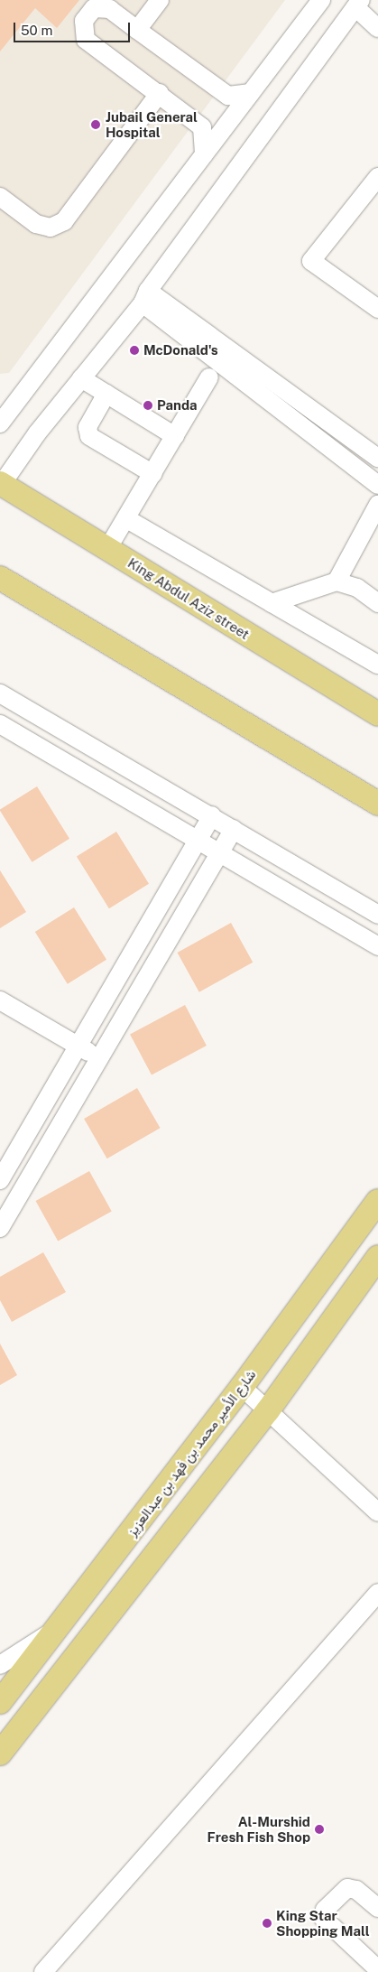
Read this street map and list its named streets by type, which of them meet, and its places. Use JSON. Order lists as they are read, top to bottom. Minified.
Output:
{"streets":{"main road":["King Abdul Aziz street","شارع الأمير محمد بن فهد بن عبدالعزيز"]},"places":["Jubail General Hospital","McDonald's","Panda","Al-Murshid Fresh Fish Shop","King Star Shopping Mall"],"scale_bar":"50 m"}
